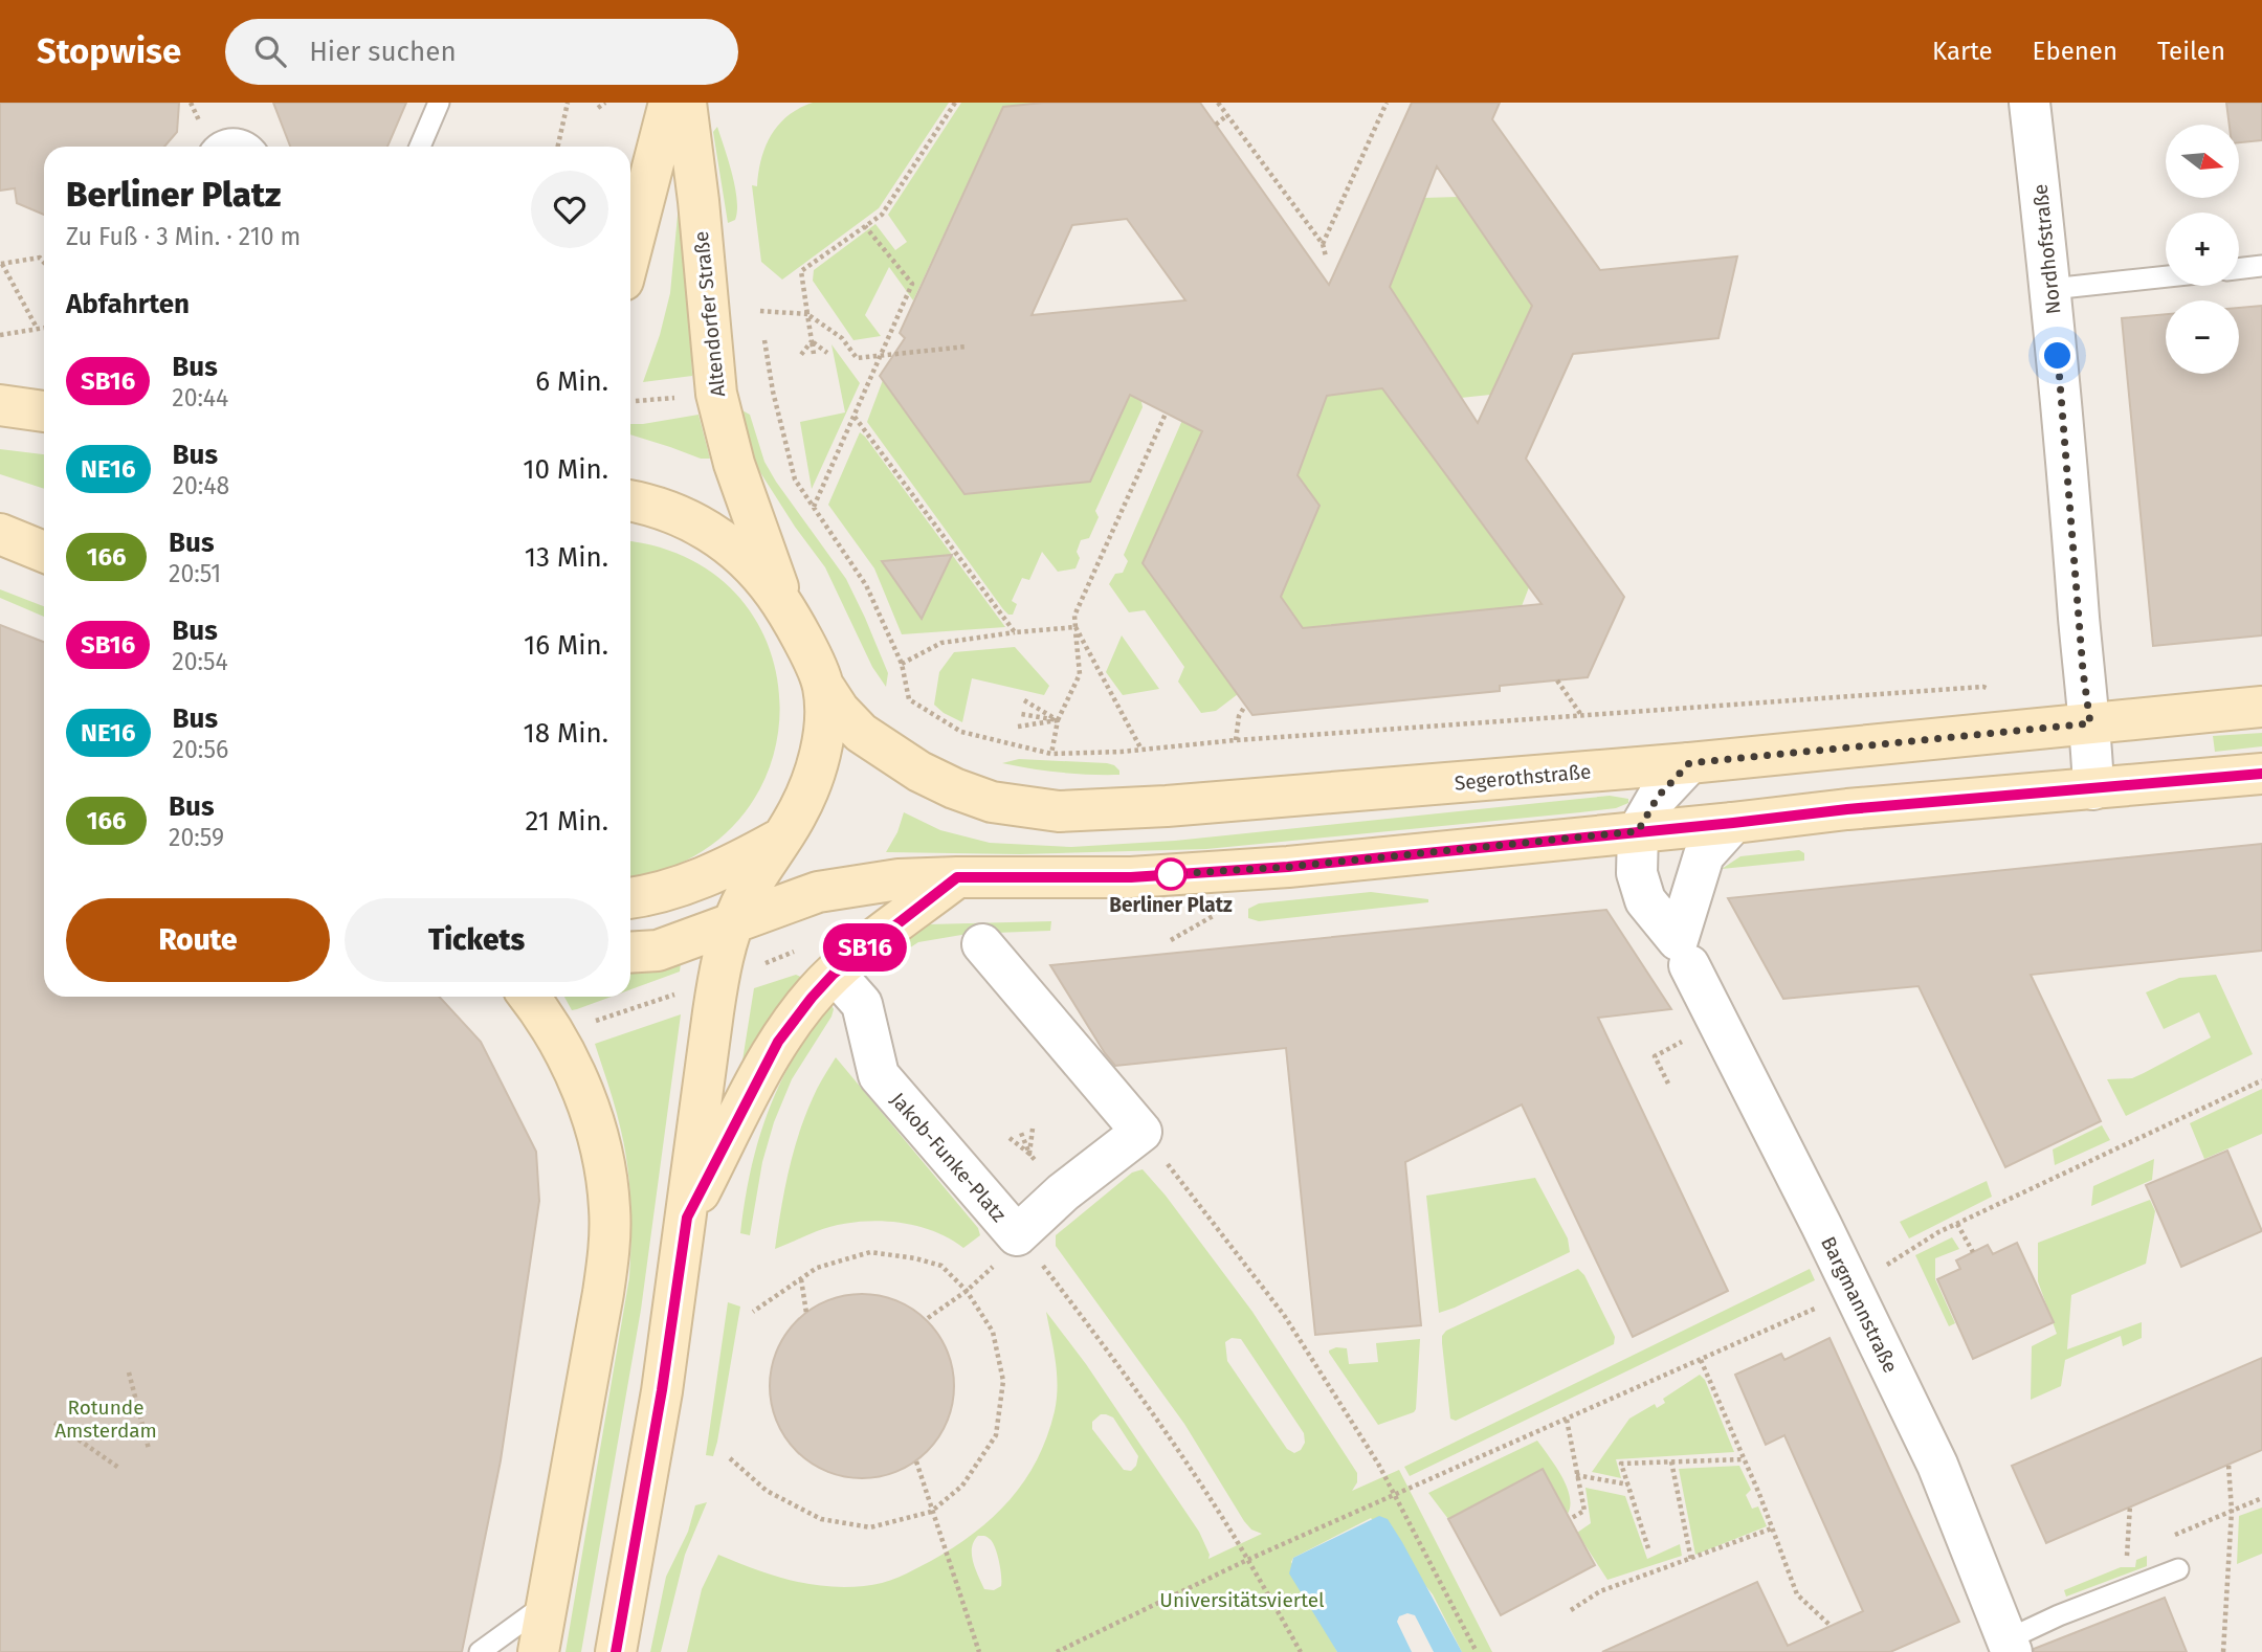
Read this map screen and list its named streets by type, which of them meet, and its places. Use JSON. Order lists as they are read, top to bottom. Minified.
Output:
{"streets":{"main road":["Altendorfer Straße","Segerothstraße"],"street":["Nordhofstraße","Jakob-Funke-Platz","Bargmannstraße"]},"crossings":[["Nordhofstraße","Segerothstraße"]],"parks":["Rotunde Amsterdam","Universitätsviertel"],"places":["Berliner Platz"],"lines":["bus line SB16"],"north":"right","page":{"header":"Stopwise","search":"Hier suchen","nav":["Karte","Ebenen","Teilen"],"on_map":"SB16","map_buttons":["+","−"],"heading":[["Berliner Platz","Zu Fuß · 3 Min. · 210 m"],"Abfahrten"],"list":[{"mark":"SB16","name":"Bus","note":"20:44","value":"6 Min."},{"mark":"NE16","name":"Bus","note":"20:48","value":"10 Min."},{"mark":"166","name":"Bus","note":"20:51","value":"13 Min."},{"mark":"SB16","name":"Bus","note":"20:54","value":"16 Min."},{"mark":"NE16","name":"Bus","note":"20:56","value":"18 Min."},{"mark":"166","name":"Bus","note":"20:59","value":"21 Min."}],"buttons":["Route","Tickets"]}}
